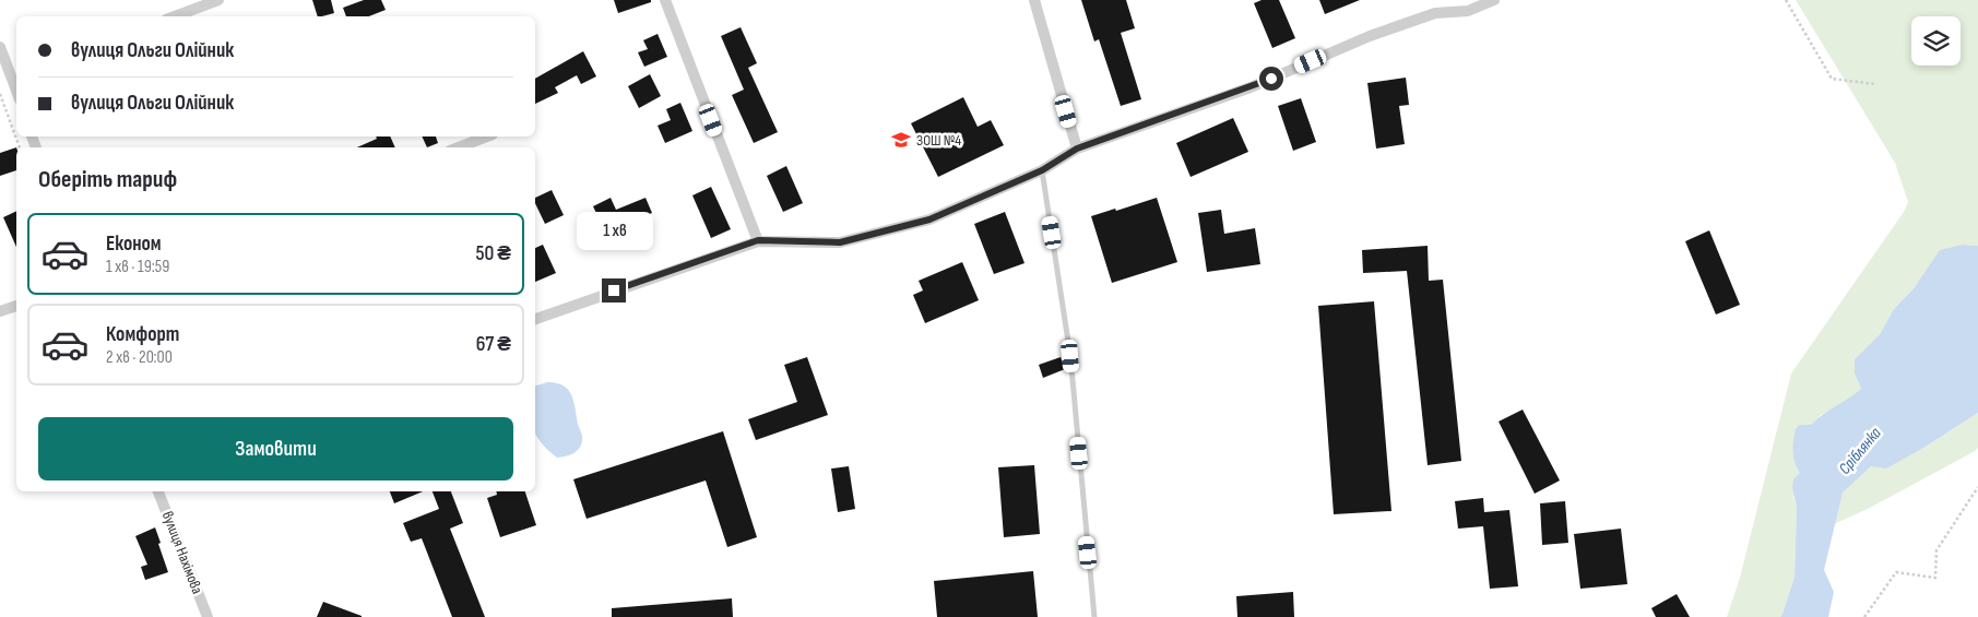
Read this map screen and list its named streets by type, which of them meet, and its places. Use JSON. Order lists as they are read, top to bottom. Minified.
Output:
{"streets":{"street":["вулиця Нахімова"]},"water":["Сріблянка"],"places":{"school or university":["ЗОШ №4"]},"page":{"banner":["вулиця Ольги Олійник","вулиця Ольги Олійник"],"heading":"Оберіть тариф","bubble":"1 хв","list":[{"name":"Економ","note":"1 хв · 19:59","value":"50 ₴"},{"name":"Комфорт","note":"2 хв · 20:00","value":"67 ₴"}],"buttons":"Замовити"}}
